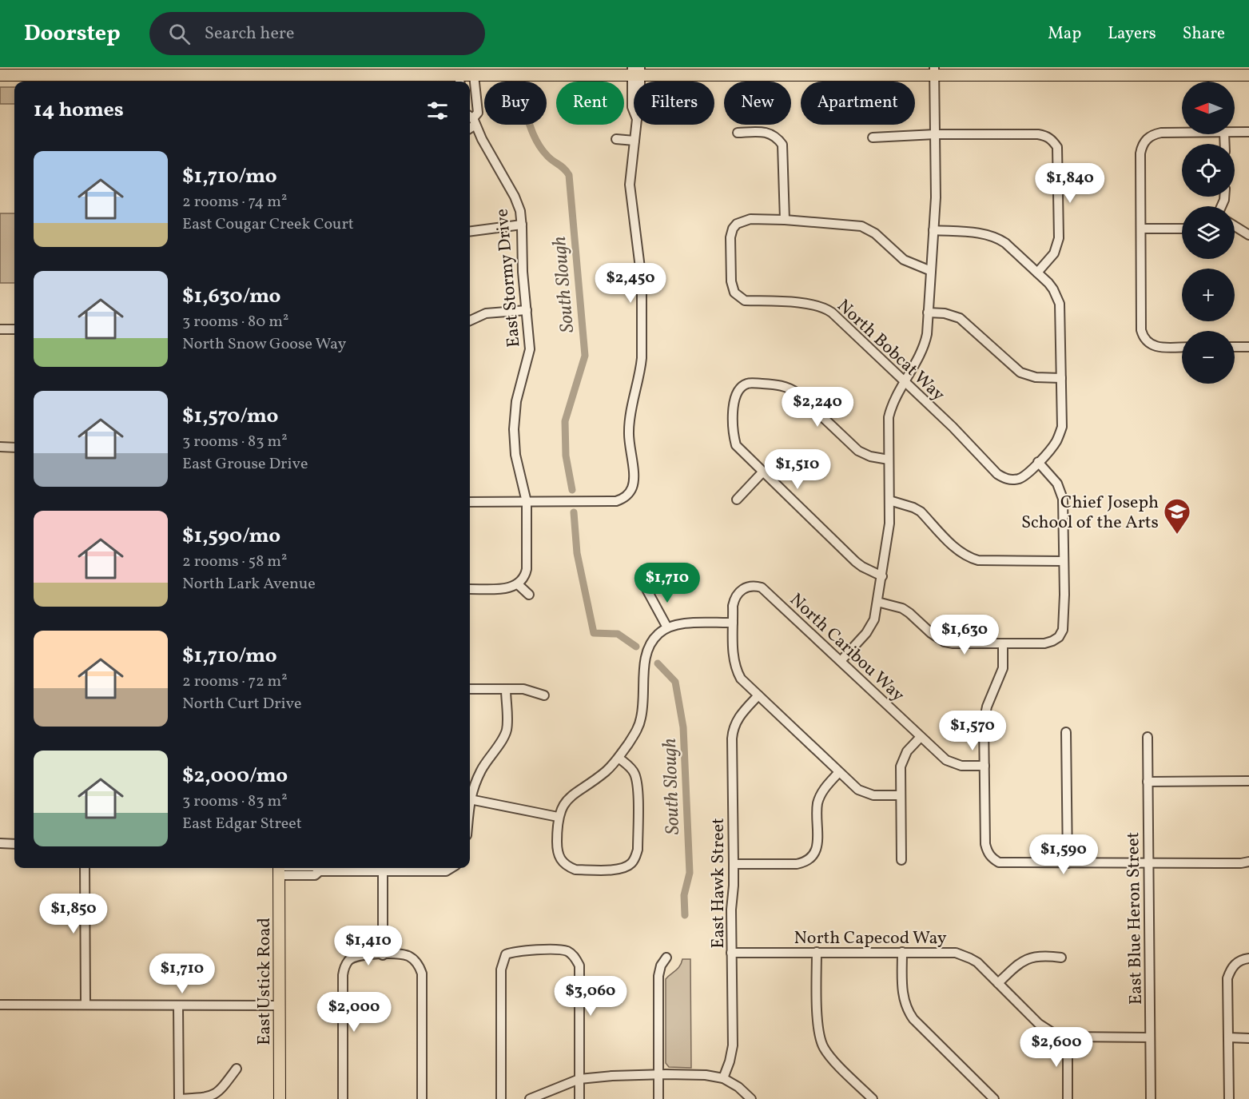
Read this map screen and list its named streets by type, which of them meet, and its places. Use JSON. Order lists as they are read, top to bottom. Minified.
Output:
{"streets":{"main road":["East Ustick Road"],"street":["East Stormy Drive","North Bobcat Way","North Caribou Way","East Hawk Street","East Blue Heron Street","North Capecod Way"]},"crossings":[["East Hawk Street","North Capecod Way"],["East Blue Heron Street","North Capecod Way"]],"water":["South Slough"],"places":{"school or university":["Chief Joseph School of the Arts"]},"north":"left","page":{"header":"Doorstep","search":"Search here","nav":["Map","Layers","Share"],"map_buttons":["+","−"],"chip":["Buy","Rent","Filters","New","Apartment"],"heading":"14 homes","list":[{"name":"$1,710/mo","note":"2 rooms · 74 m² · East Cougar Creek Court"},{"name":"$1,630/mo","note":"3 rooms · 80 m² · North Snow Goose Way"},{"name":"$1,570/mo","note":"3 rooms · 83 m² · East Grouse Drive"},{"name":"$1,590/mo","note":"2 rooms · 58 m² · North Lark Avenue"},{"name":"$1,710/mo","note":"2 rooms · 72 m² · North Curt Drive"},{"name":"$2,000/mo","note":"3 rooms · 83 m² · East Edgar Street"}],"price":["$1,840","$2,450","$2,240","$1,510","$1,710","$1,630","$1,570","$1,590","$1,850","$1,410","$1,710","$3,060","$2,000","$2,600"]}}
